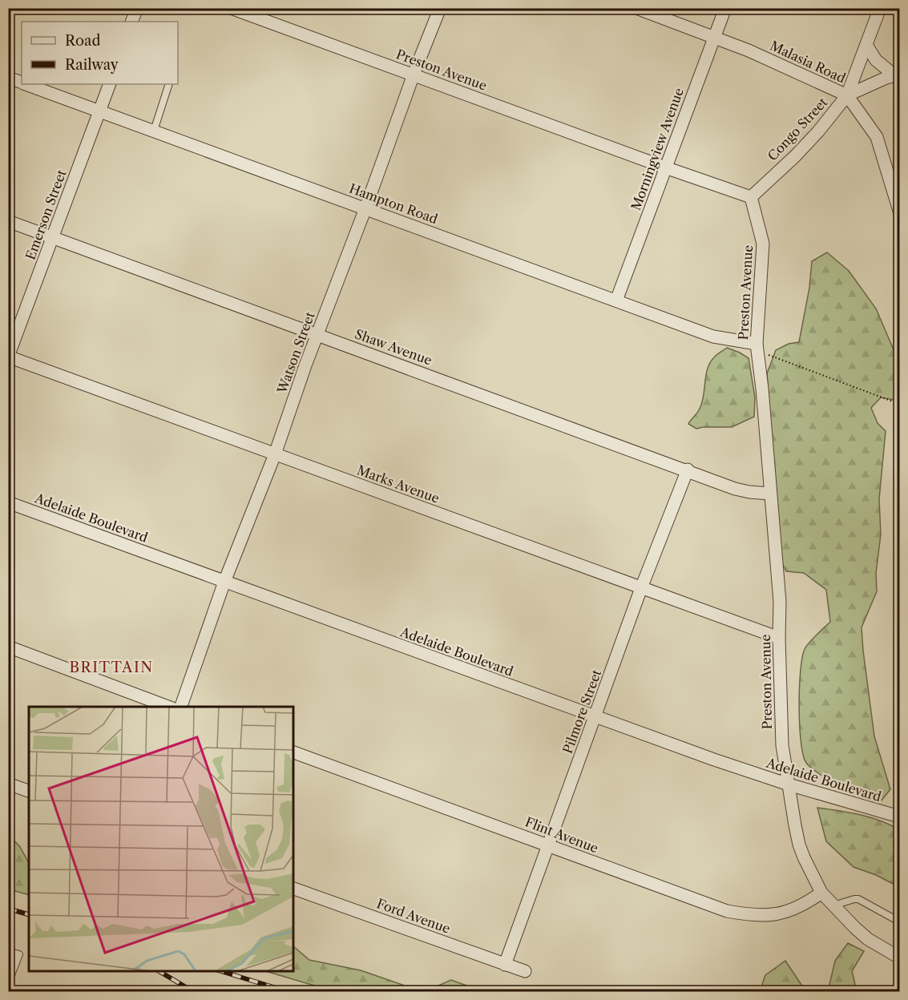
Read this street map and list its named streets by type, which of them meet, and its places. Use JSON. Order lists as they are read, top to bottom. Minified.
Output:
{"streets":{"street":["Malasia Road","Preston Avenue","Congo Street","Morningview Avenue","Hampton Road","Emerson Street","Shaw Avenue","Watson Street","Marks Avenue","Adelaide Boulevard","Pilmore Street","Flint Avenue","Ford Avenue"]},"crossings":[["Malasia Road","Congo Street"],["Malasia Road","Morningview Avenue"],["Preston Avenue","Congo Street"],["Preston Avenue","Morningview Avenue"],["Preston Avenue","Hampton Road"],["Preston Avenue","Shaw Avenue"],["Preston Avenue","Watson Street"],["Preston Avenue","Marks Avenue"],["Preston Avenue","Adelaide Boulevard"],["Preston Avenue","Flint Avenue"],["Morningview Avenue","Hampton Road"],["Hampton Road","Emerson Street"],["Hampton Road","Watson Street"],["Emerson Street","Shaw Avenue"],["Emerson Street","Marks Avenue"],["Shaw Avenue","Watson Street"],["Shaw Avenue","Pilmore Street"],["Watson Street","Marks Avenue"],["Watson Street","Adelaide Boulevard"],["Marks Avenue","Pilmore Street"],["Adelaide Boulevard","Pilmore Street"],["Pilmore Street","Flint Avenue"],["Pilmore Street","Ford Avenue"]],"districts":["BRITTAIN"],"legend":["Road","Railway"]}
